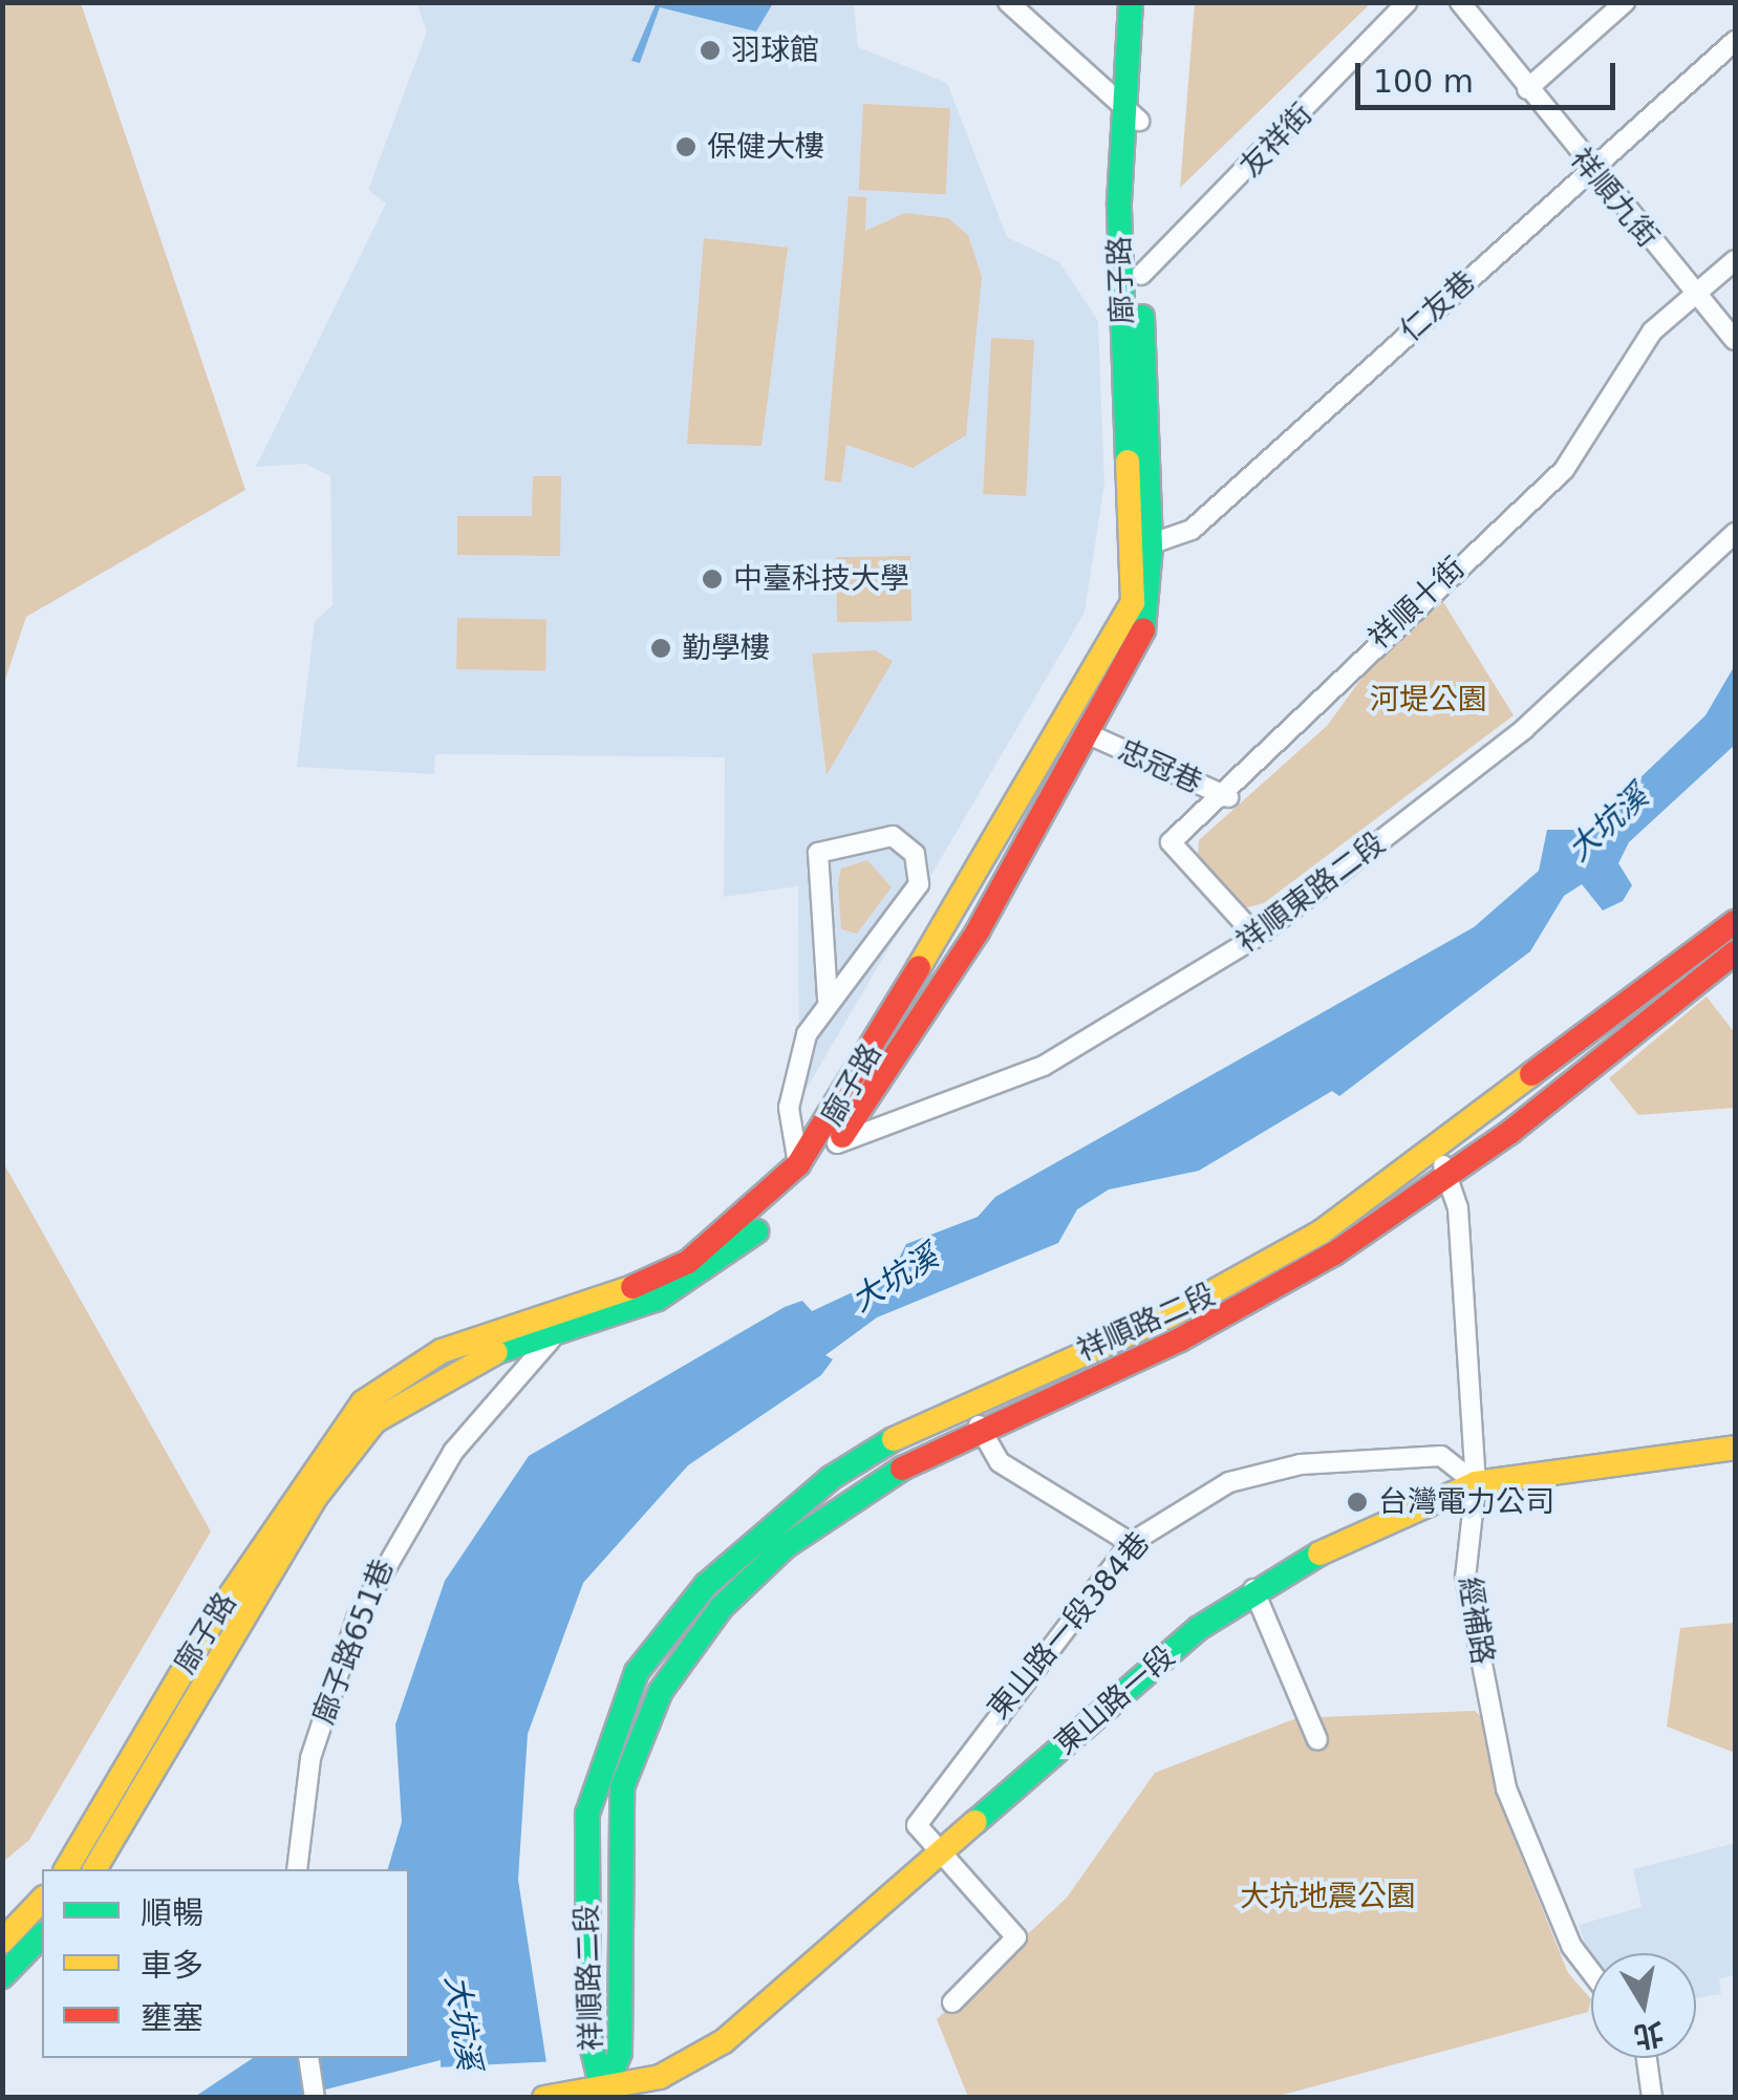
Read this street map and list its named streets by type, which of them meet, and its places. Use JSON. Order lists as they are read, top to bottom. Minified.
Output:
{"streets":{"main road":["廍子路","祥順路二段","東山路一段"],"street":["友祥街","祥順九街","仁友巷","祥順十街","忠冠巷","祥順東路二段","經補路","東山路一段384巷","廍子路651巷"]},"crossings":[["友祥街","廍子路"],["祥順九街","仁友巷"],["祥順九街","祥順十街"],["廍子路","仁友巷"],["廍子路","忠冠巷"],["廍子路","祥順東路二段"],["廍子路","廍子路651巷"],["祥順十街","忠冠巷"],["祥順十街","祥順東路二段"],["祥順路二段","經補路"],["祥順路二段","東山路一段"],["經補路","東山路一段384巷"],["經補路","東山路一段"],["東山路一段384巷","東山路一段"]],"water":["大坑溪"],"parks":["河堤公園","大坑地震公園"],"places":["羽球館","保健大樓","中臺科技大學","勤學樓","台灣電力公司"],"legend":["順暢","車多","壅塞"],"scale_bar":"100 m","north":"bottom"}
